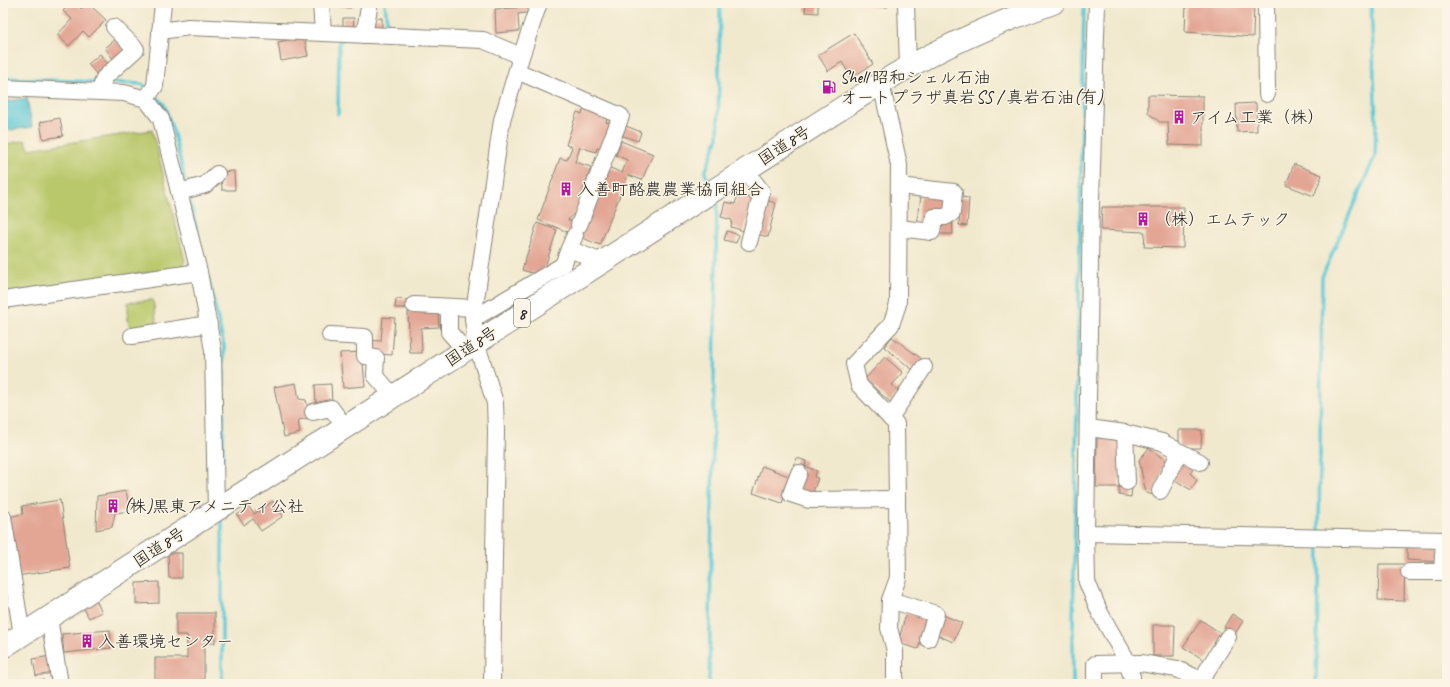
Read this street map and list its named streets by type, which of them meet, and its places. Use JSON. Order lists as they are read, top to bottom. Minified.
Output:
{"streets":{"highway":["国道8号","8"]},"places":{"fuel station":["Shell 昭和シェル石油 オートプラザ真岩SS / 真岩石油(有)"],"building":["アイム工業（株）","入善町酪農農業協同組合","（株）エムテック","(株)黒東アメニティ公社","入善環境センター"]}}
